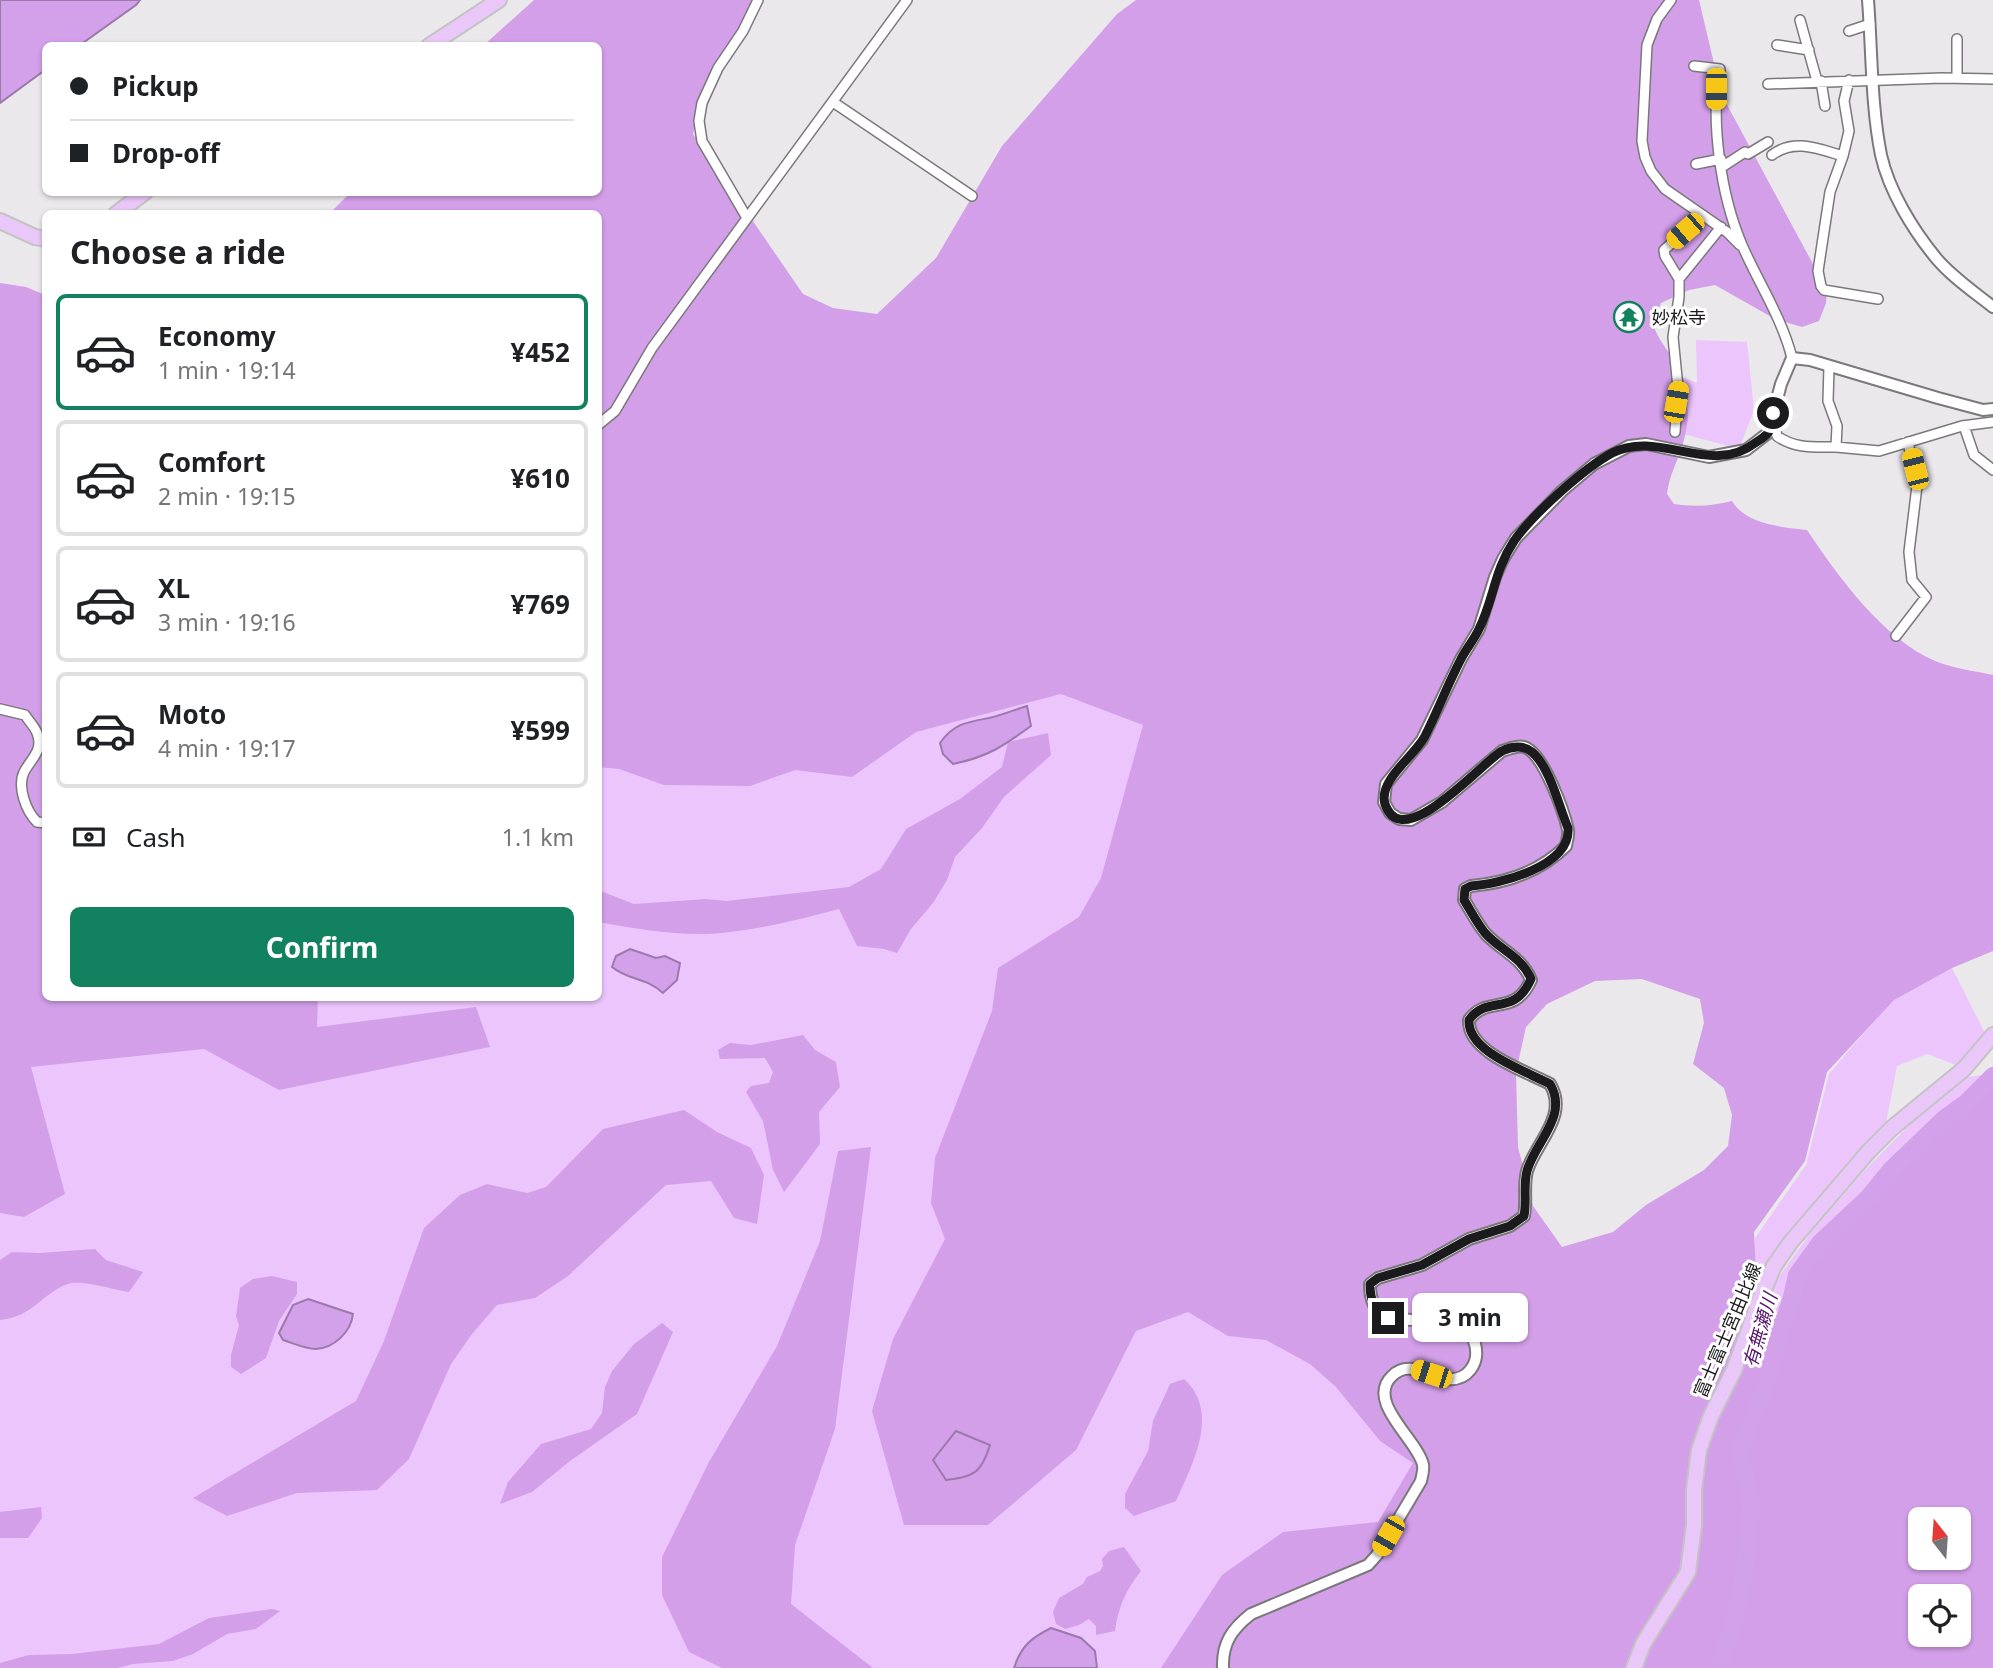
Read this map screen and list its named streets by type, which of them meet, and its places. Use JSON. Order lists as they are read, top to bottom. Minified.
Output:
{"streets":{"main road":["富士富士宮由比線"]},"water":["有無瀬川"],"places":{"temple":["妙松寺"]},"north":"top","page":{"banner":["Pickup","Drop-off"],"heading":"Choose a ride","list":[{"name":"Economy","note":"1 min · 19:14","value":"¥452"},{"name":"Comfort","note":"2 min · 19:15","value":"¥610"},{"name":"XL","note":"3 min · 19:16","value":"¥769"},{"name":"Moto","note":"4 min · 19:17","value":"¥599"}],"pay":["Cash","1.1 km"],"buttons":"Confirm","bubble":"3 min"}}
